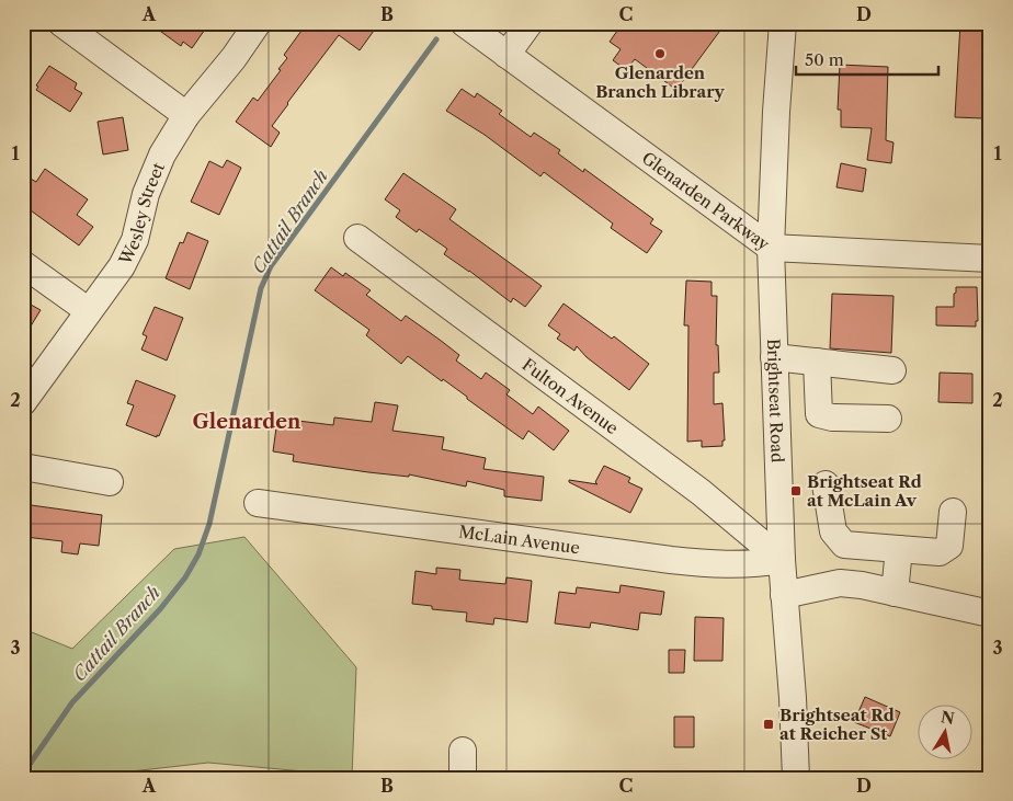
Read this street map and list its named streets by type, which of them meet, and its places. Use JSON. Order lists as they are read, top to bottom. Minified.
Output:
{"streets":{"street":["Glenarden Parkway","Wesley Street","Fulton Avenue","Brightseat Road","McLain Avenue"]},"crossings":[["Glenarden Parkway","Brightseat Road"],["Fulton Avenue","Brightseat Road"],["Fulton Avenue","McLain Avenue"],["Brightseat Road","McLain Avenue"]],"districts":["Glenarden"],"water":["Cattail Branch"],"places":{"other":["Glenarden Branch Library"],"transit":["Brightseat Rd at McLain Av","Brightseat Rd at Reicher St"]},"scale_bar":"50 m","north":"top","grid":{"columns":["A","B","C","D"],"rows":["1","2","3"]}}
